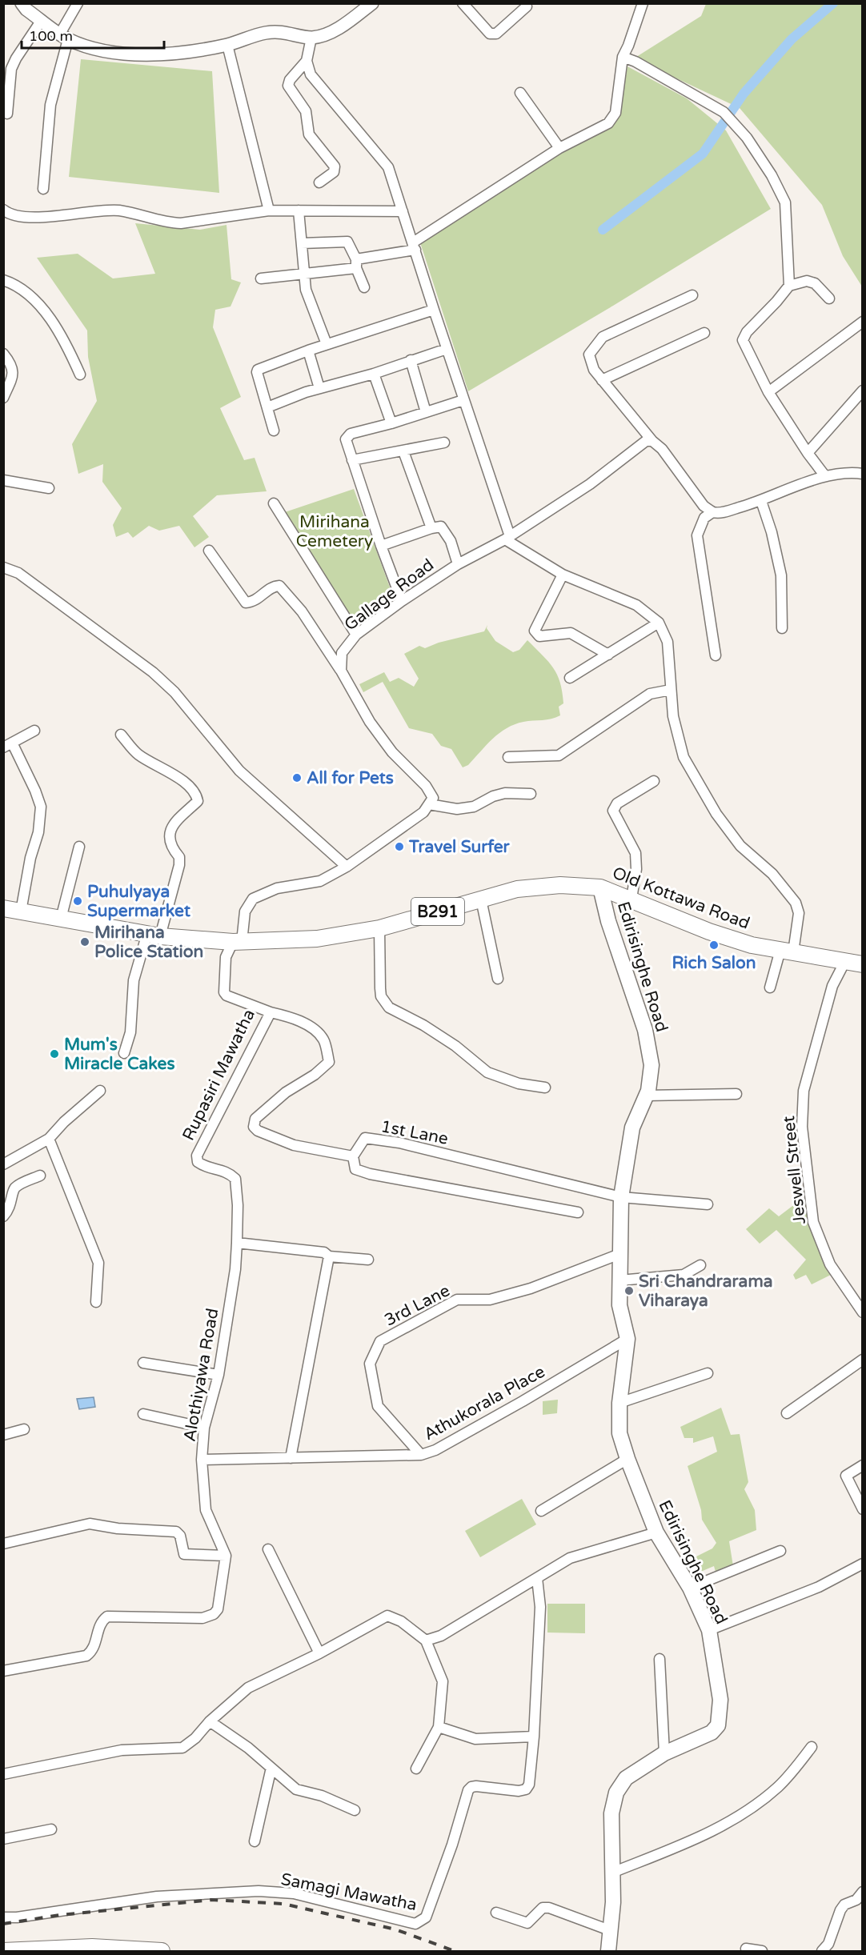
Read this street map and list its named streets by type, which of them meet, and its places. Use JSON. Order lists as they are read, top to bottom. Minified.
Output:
{"streets":{"main road":["Old Kottawa Road","B291","Edirisinghe Road"],"street":["Gallage Road","Rupasiri Mawatha","1st Lane","Jeswell Street","3rd Lane","Alothiyawa Road","Athukorala Place","Samagi Mawatha"]},"crossings":[["Old Kottawa Road","Edirisinghe Road"],["Old Kottawa Road","Rupasiri Mawatha"],["Old Kottawa Road","Jeswell Street"],["Edirisinghe Road","1st Lane"],["Edirisinghe Road","3rd Lane"],["Edirisinghe Road","Athukorala Place"],["Rupasiri Mawatha","Alothiyawa Road"],["3rd Lane","Athukorala Place"],["Alothiyawa Road","Athukorala Place"]],"parks":["Mirihana Cemetery"],"places":["All for Pets","Travel Surfer","Puhulyaya Supermarket","Mirihana Police Station","Rich Salon","Mum's Miracle Cakes","Sri Chandrarama Viharaya"],"scale_bar":"100 m"}
